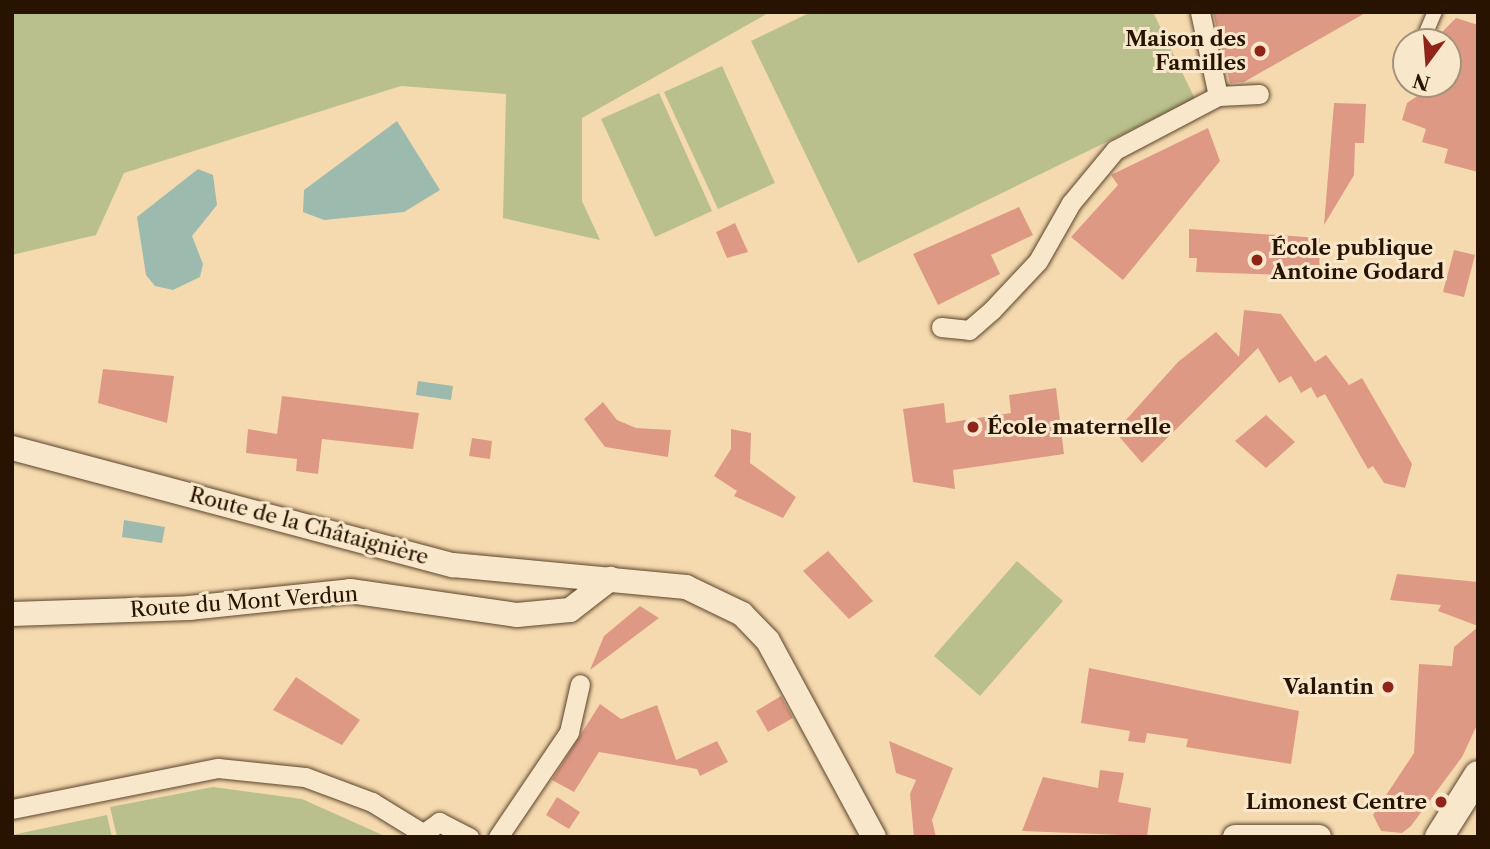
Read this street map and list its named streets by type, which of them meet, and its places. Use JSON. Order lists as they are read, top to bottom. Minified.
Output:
{"streets":{"street":["Route de la Châtaignière","Route du Mont Verdun"]},"crossings":[["Route de la Châtaignière","Route du Mont Verdun"]],"places":["Maison des Familles","École publique Antoine Godard","École maternelle","Valantin","Limonest Centre"],"north":"bottom"}
